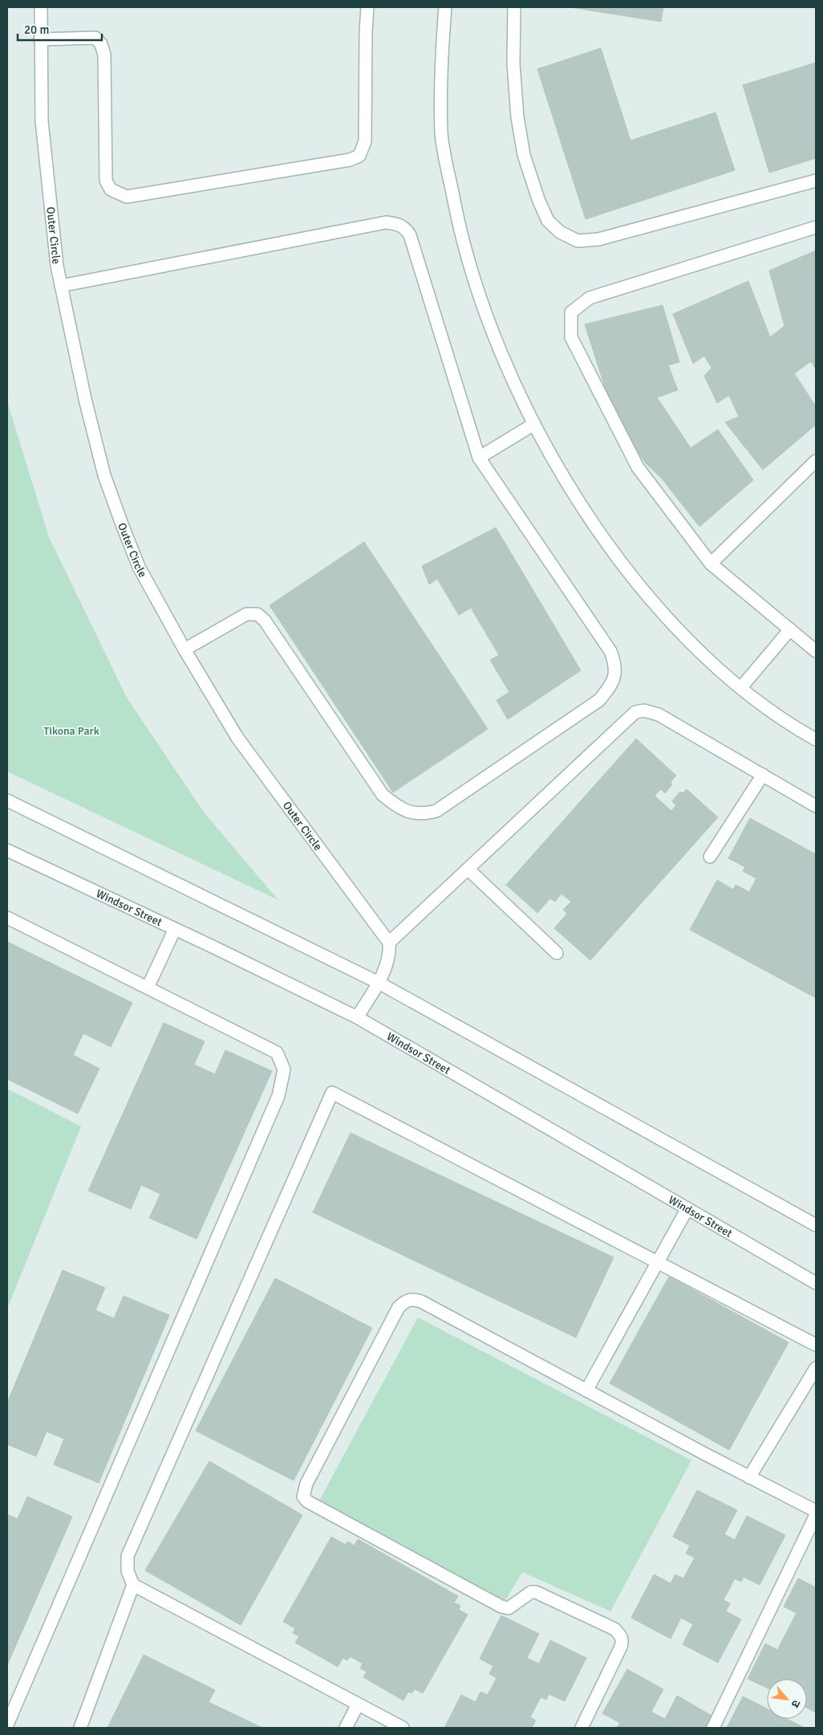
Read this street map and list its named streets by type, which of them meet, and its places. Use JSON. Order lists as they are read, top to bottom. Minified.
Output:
{"streets":{"street":["Outer Circle","Windsor Street"]},"parks":["Tikona Park"],"scale_bar":"20 m","north":"bottom right"}
